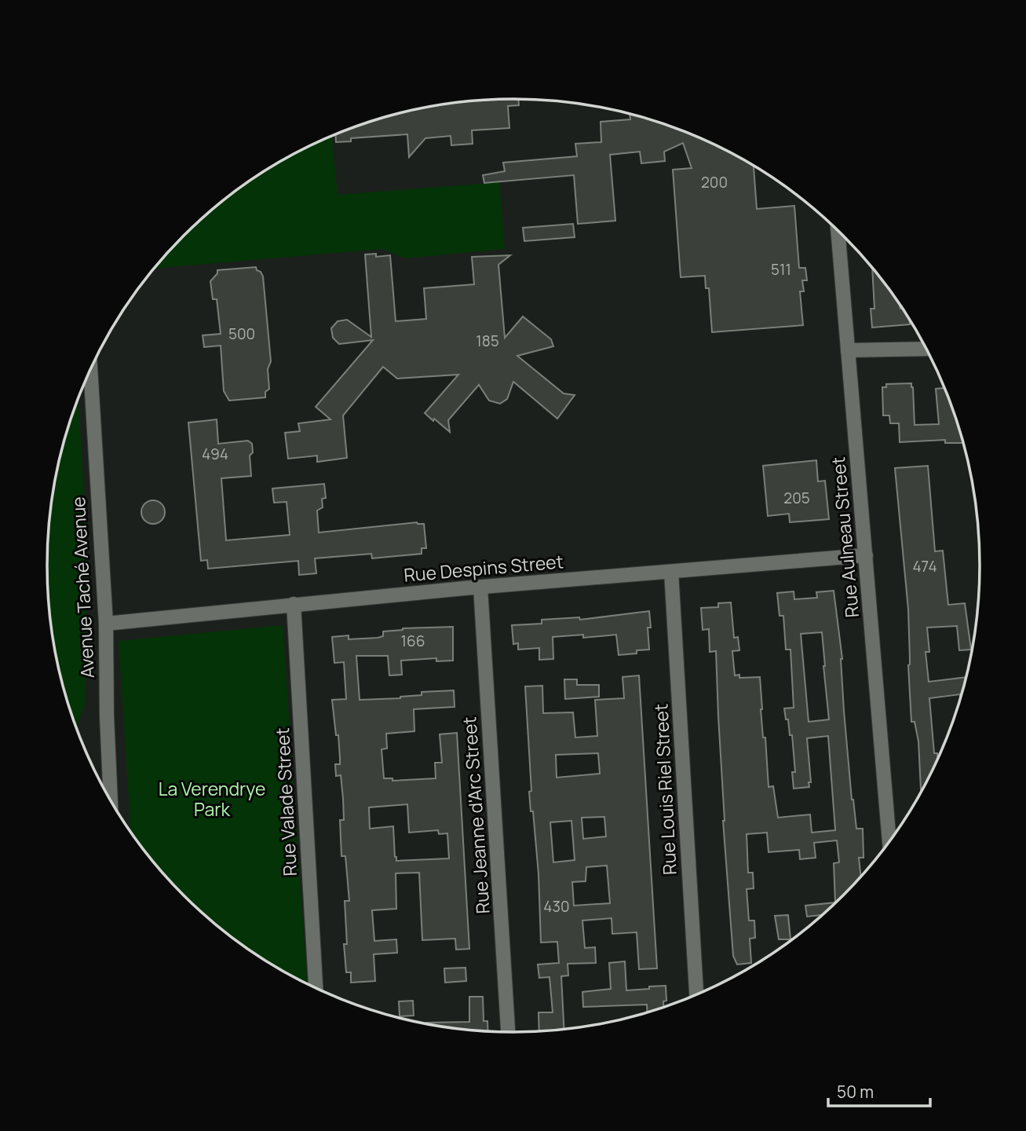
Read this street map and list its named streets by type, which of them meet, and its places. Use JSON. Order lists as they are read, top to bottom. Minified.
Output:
{"streets":{"street":["Rue Aulneau Street","Rue Despins Street","Avenue Taché Avenue","Rue Louis Riel Street","Rue Valade Street","Rue Jeanne d'Arc Street"]},"crossings":[["Rue Aulneau Street","Rue Despins Street"],["Rue Despins Street","Avenue Taché Avenue"],["Rue Despins Street","Rue Louis Riel Street"],["Rue Despins Street","Rue Valade Street"],["Rue Despins Street","Rue Jeanne d'Arc Street"]],"parks":["La Verendrye Park"],"house_numbers":["200","511","500","185","494","205","474","166","430"],"scale_bar":"50 m"}
